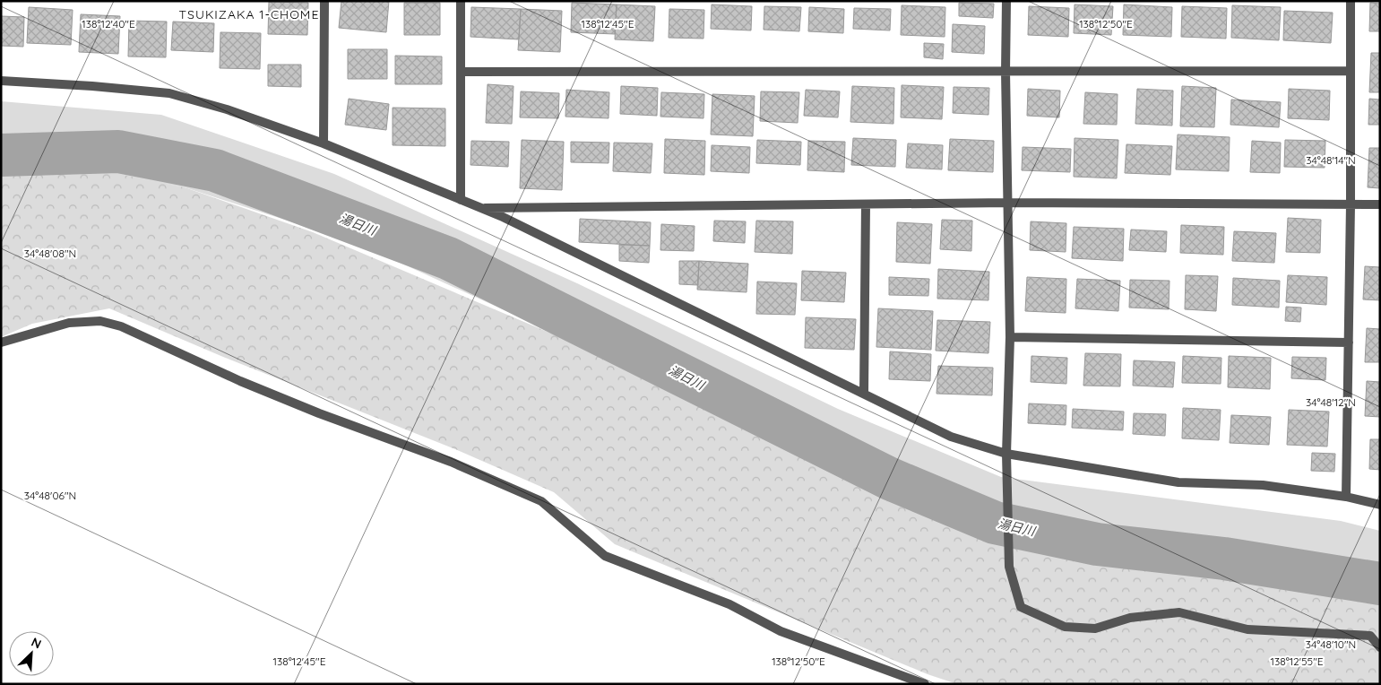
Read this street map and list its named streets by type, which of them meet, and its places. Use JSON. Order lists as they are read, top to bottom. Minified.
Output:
{"districts":["TSUKIZAKA 1-CHOME"],"water":["湯日川"],"north":"top right","coordinates":["138°12'40\"E","138°12'45\"E","138°12'50\"E","34°48'14\"N","34°48'08\"N","34°48'12\"N","34°48'06\"N","34°48'10\"N","138°12'55\"E"]}
